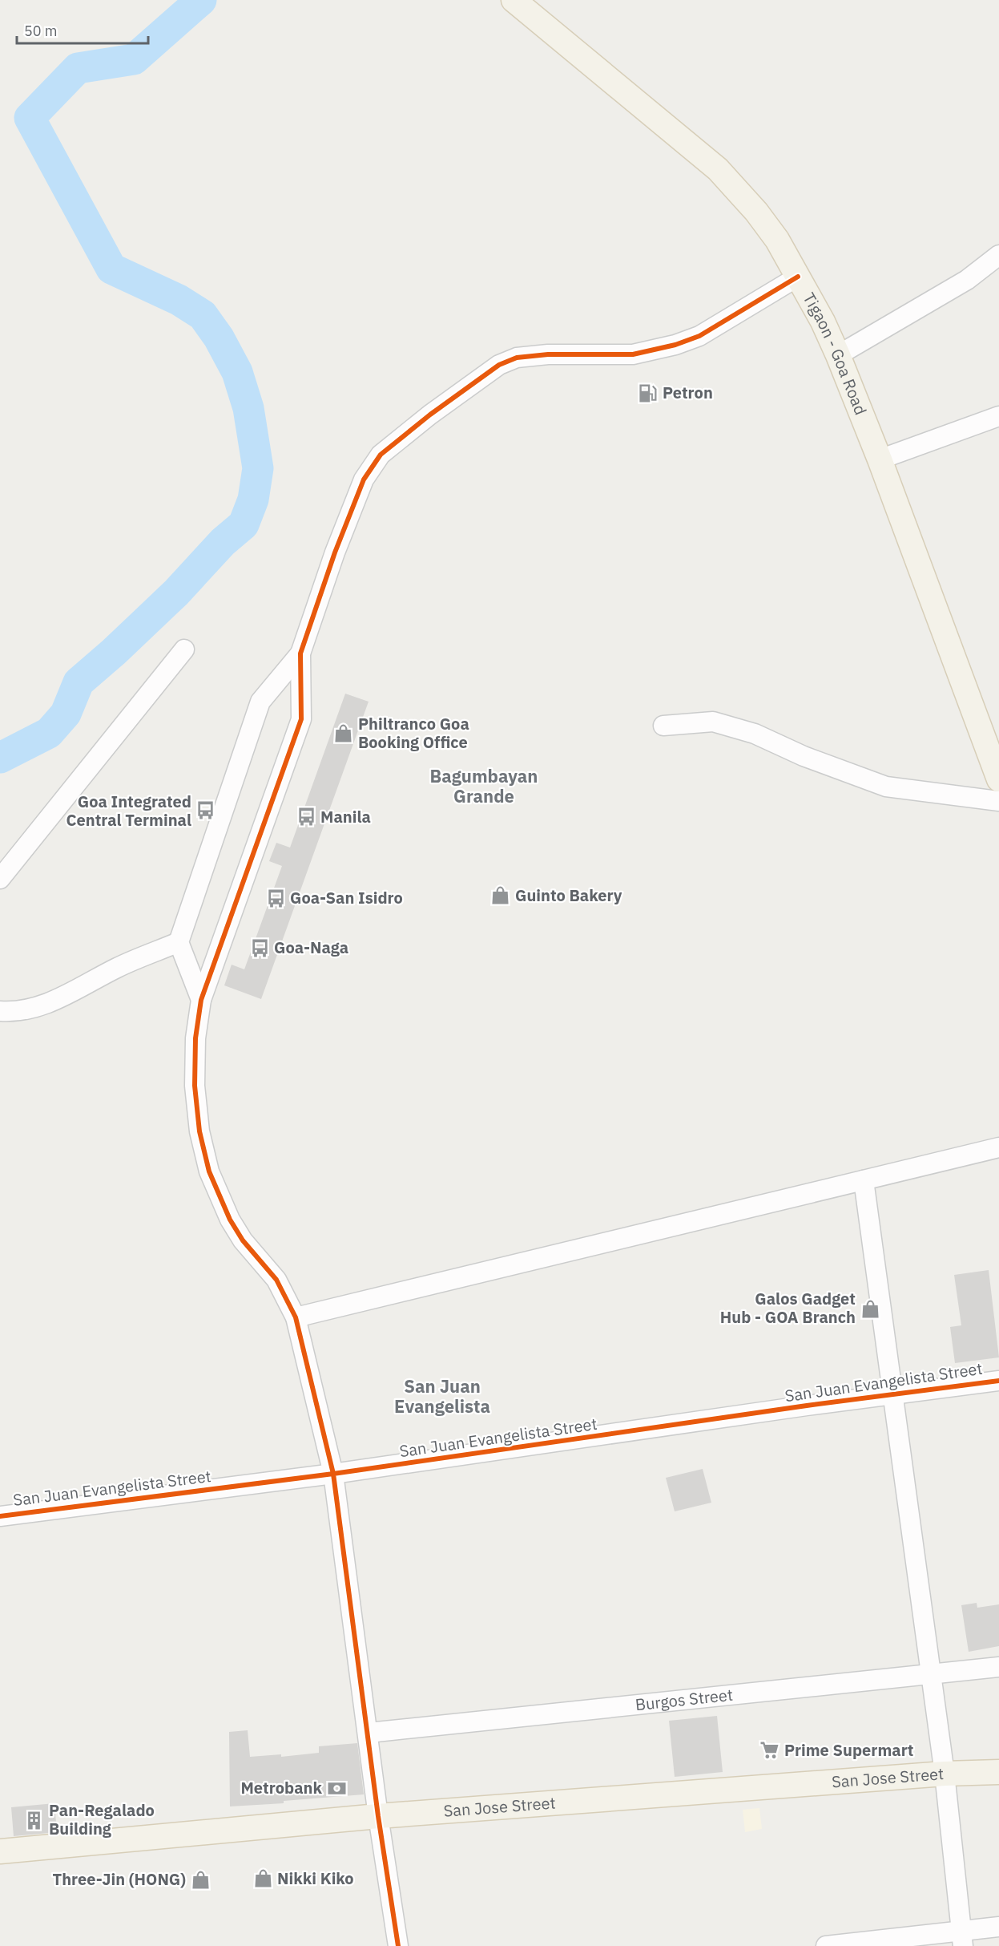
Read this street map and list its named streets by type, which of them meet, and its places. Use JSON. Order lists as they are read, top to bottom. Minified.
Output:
{"streets":{"main road":["Tigaon - Goa Road","San Jose Street"],"street":["San Juan Evangelista Street","Burgos Street"]},"districts":["Bagumbayan Grande","San Juan Evangelista"],"places":{"fuel station":["Petron"],"shop":["Philtranco Goa Booking Office","Guinto Bakery","Galos Gadget Hub - GOA Branch","Nikki Kiko","Three-Jin (HONG)"],"bus stop":["Goa Integrated Central Terminal","Manila","Goa-San Isidro","Goa-Naga"],"supermarket":["Prime Supermart"],"bank":["Metrobank"],"building":["Pan-Regalado Building"]},"scale_bar":"50 m"}
